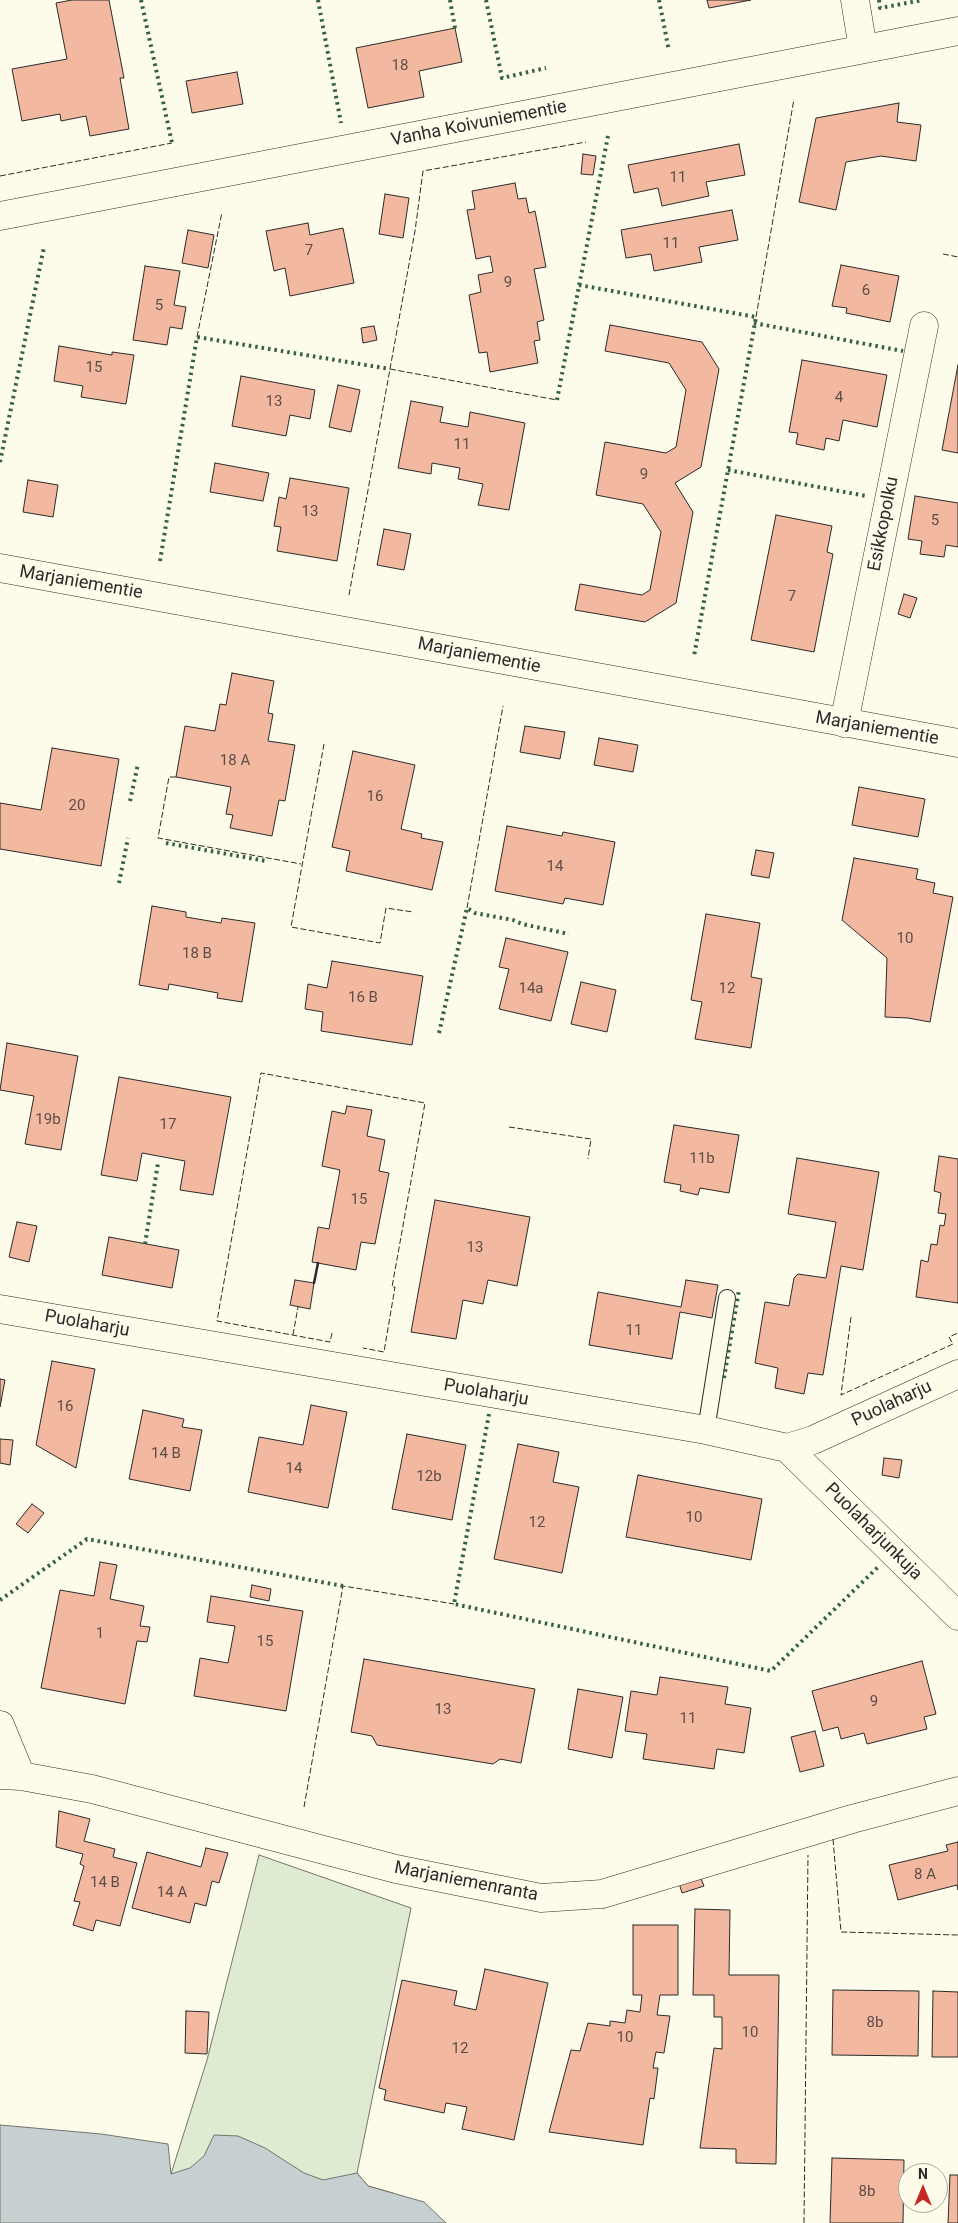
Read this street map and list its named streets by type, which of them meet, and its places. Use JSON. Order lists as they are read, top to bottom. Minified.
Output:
{"streets":{"street":["Vanha Koivuniementie","Esikkopolku","Marjaniementie","Puolaharju","Puolaharjunkuja","Marjaniemenranta"]},"crossings":[["Esikkopolku","Marjaniementie"],["Puolaharju","Puolaharjunkuja"]],"house_numbers":["18","11","11","7","9","6","5","15","4","13","11","9","13","5","7","18 A","16","20","14","10","18 B","14a","12","16 B","19b","17","11b","15","13","11","16","14 B","14","12b","10","12","1","15","9","13","11","8 A","14 B","14 A","8b","10","10","12","8b"],"north":"top"}
